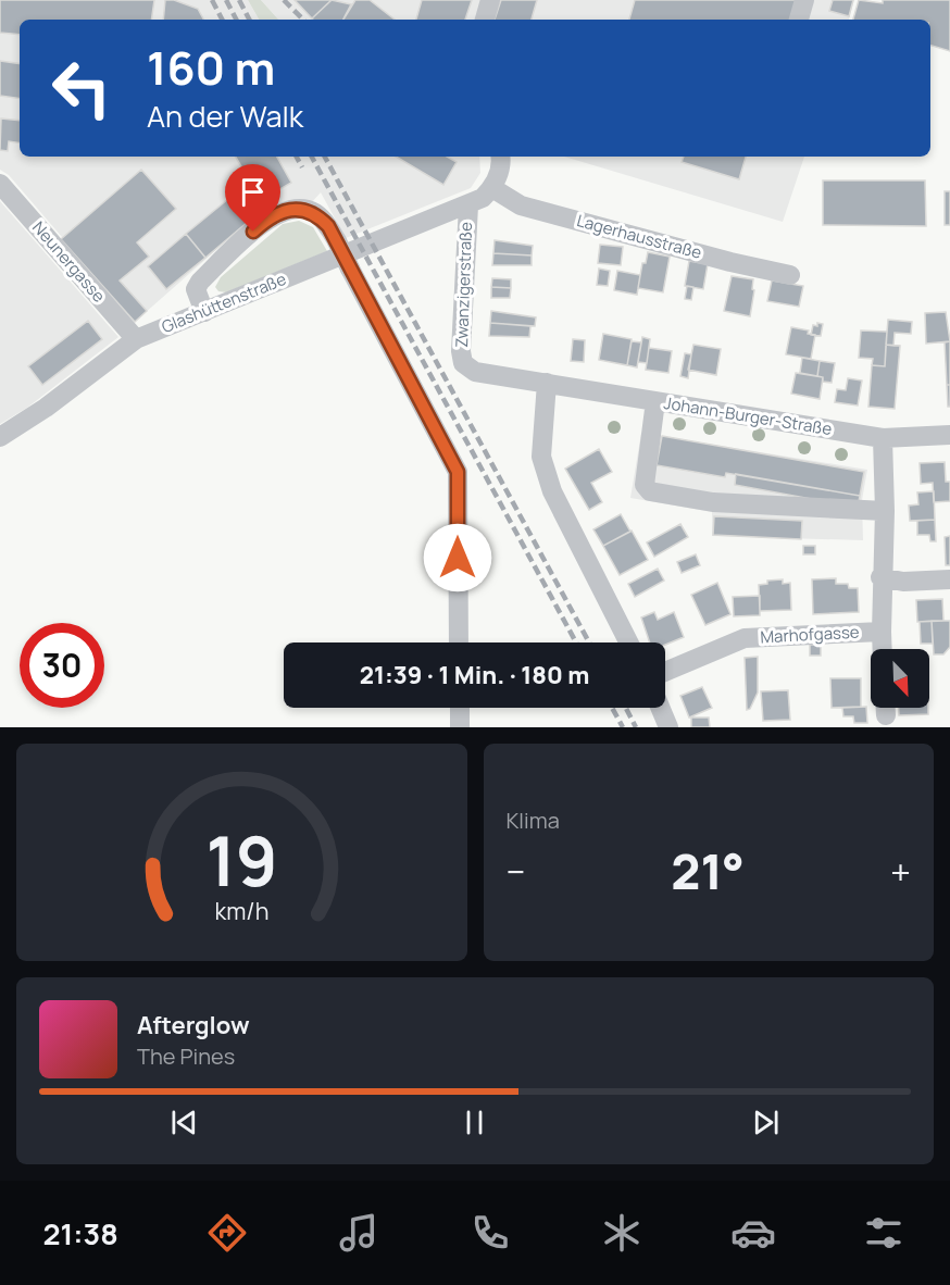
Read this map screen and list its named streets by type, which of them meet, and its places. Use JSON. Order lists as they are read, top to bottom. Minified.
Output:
{"streets":{"street":["Lagerhausstraße","Neunergasse","Zwanzigerstraße","Glashüttenstraße","Johann-Burger-Straße","Marhofgasse"]},"crossings":[["Lagerhausstraße","Zwanzigerstraße"],["Neunergasse","Glashüttenstraße"],["Zwanzigerstraße","Glashüttenstraße"],["Zwanzigerstraße","Johann-Burger-Straße"],["Johann-Burger-Straße","Marhofgasse"]],"north":"bottom right","page":{"turn":["160 m","An der Walk"],"limit":"30","trip":"21:39 · 1 Min. · 180 m","tile":"Klima","heat":["−","21°","+"],"song":["Afterglow","The Pines"],"tabs":"21:38","gauge":["19","km/h"]}}
